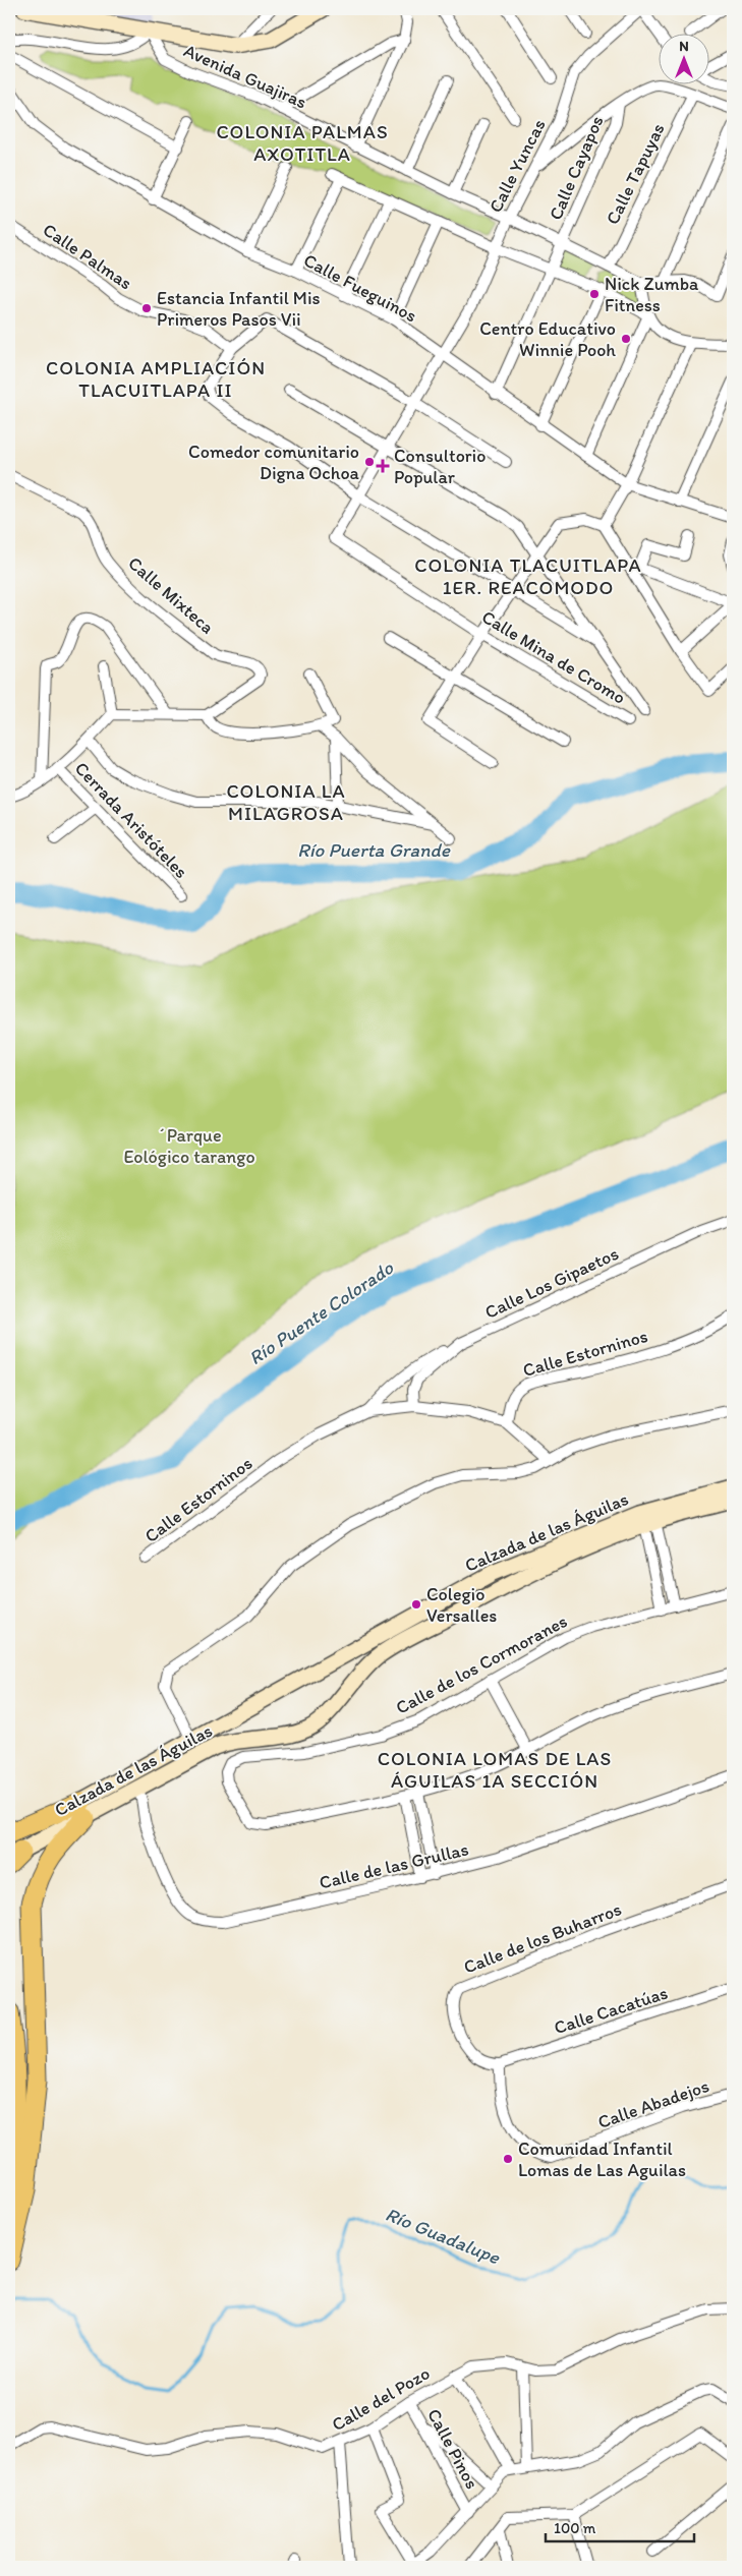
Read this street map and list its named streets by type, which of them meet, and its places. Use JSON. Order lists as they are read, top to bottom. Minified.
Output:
{"streets":{"main road":["Calzada de las Águilas"],"street":["Avenida Guajiras","Calle Yuncas","Calle Cayapos","Calle Tapuyas","Calle Palmas","Calle Fueguinos","Calle Mixteca","Calle Mina de Cromo","Cerrada Aristóteles","Calle Los Gipaetos","Calle Estorninos","Calle de los Cormoranes","Calle de las Grullas","Calle de los Buharros","Calle Cacatúas","Calle Abadejos","Calle del Pozo","Calle Pinos"]},"crossings":[["Avenida Guajiras","Calle Yuncas"],["Avenida Guajiras","Calle Cayapos"],["Avenida Guajiras","Calle Tapuyas"],["Calle Yuncas","Calle Fueguinos"],["Calle Yuncas","Calle Mina de Cromo"],["Calle Los Gipaetos","Calle Estorninos"],["Calzada de las Águilas","Calle de las Grullas"],["Calle de los Buharros","Calle Cacatúas"],["Calle de los Buharros","Calle Abadejos"],["Calle Cacatúas","Calle Abadejos"],["Calle del Pozo","Calle Pinos"]],"districts":["COLONIA PALMAS AXOTITLA","COLONIA AMPLIACIÓN TLACUITLAPA II","COLONIA TLACUITLAPA 1ER. REACOMODO","COLONIA LA MILAGROSA","COLONIA LOMAS DE LAS ÁGUILAS 1A SECCIÓN"],"water":["Río Puerta Grande","Río Puente Colorado","Río Guadalupe"],"parks":["´Parque Eológico tarango"],"places":{"other":["Nick Zumba Fitness","Estancia Infantil Mis Primeros Pasos Vii","Centro Educativo Winnie Pooh","Comedor comunitario Digna Ochoa","Colegio Versalles","Comunidad Infantil Lomas de Las Aguilas"],"health":["Consultorio Popular"]},"scale_bar":"100 m","north":"top"}
